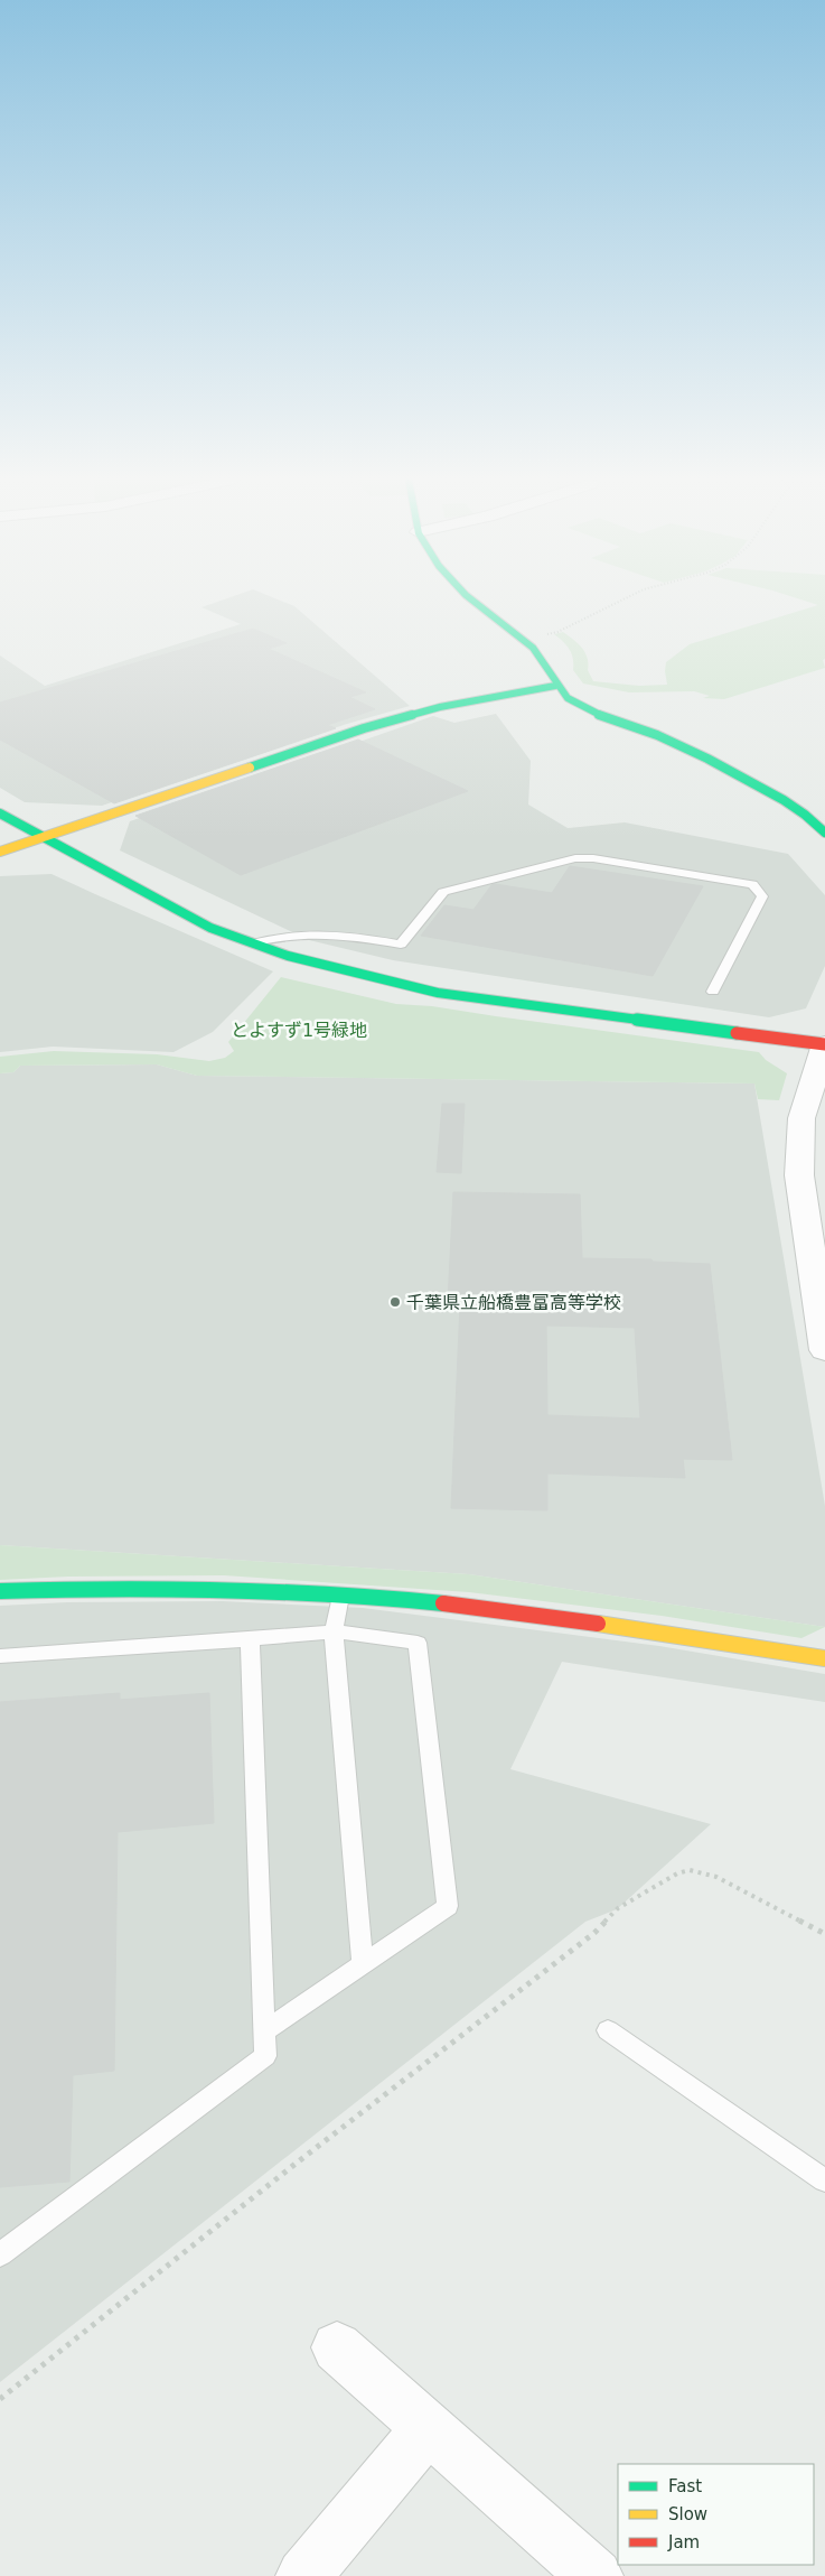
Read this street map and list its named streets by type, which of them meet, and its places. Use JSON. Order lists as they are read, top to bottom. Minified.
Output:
{"parks":["とよすず1号緑地"],"places":["千葉県立船橋豊富高等学校"],"legend":["Fast","Slow","Jam"]}
